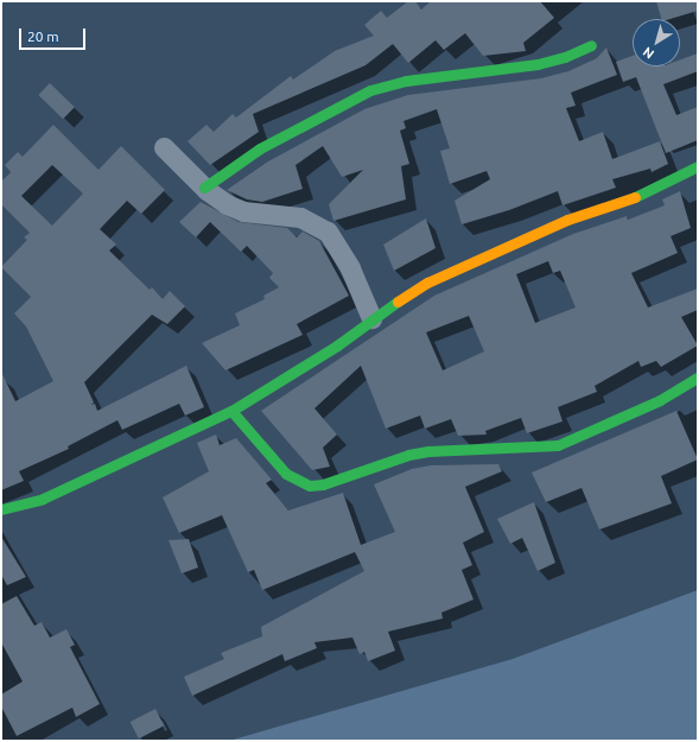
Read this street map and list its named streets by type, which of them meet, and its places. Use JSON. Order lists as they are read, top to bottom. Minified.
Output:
{"scale_bar":"20 m","north":"bottom left"}
